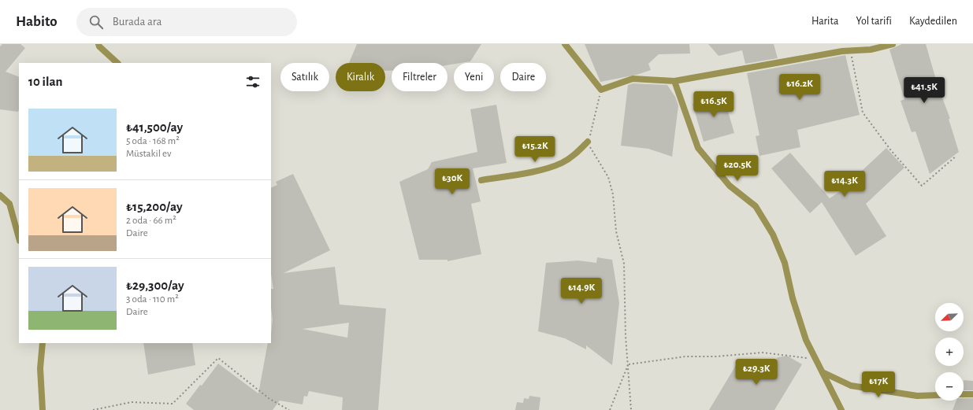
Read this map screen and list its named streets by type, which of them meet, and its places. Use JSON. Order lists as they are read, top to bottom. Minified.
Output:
{"north":"bottom left","page":{"header":"Habito","search":"Burada ara","nav":["Harita","Yol tarifi","Kaydedilen"],"chip":["Satılık","Kiralık","Filtreler","Yeni","Daire"],"heading":"10 ilan","price":["₺16.2K","₺41.5K","₺16.5K","₺15.2K","₺20.5K","₺30K","₺14.3K","₺14.9K","₺29.3K","₺17K"],"list":[{"name":"₺41,500/ay","note":"5 oda · 168 m² · Müstakil ev"},{"name":"₺15,200/ay","note":"2 oda · 66 m² · Daire"},{"name":"₺29,300/ay","note":"3 oda · 110 m² · Daire"}],"map_buttons":["+","−"]}}
